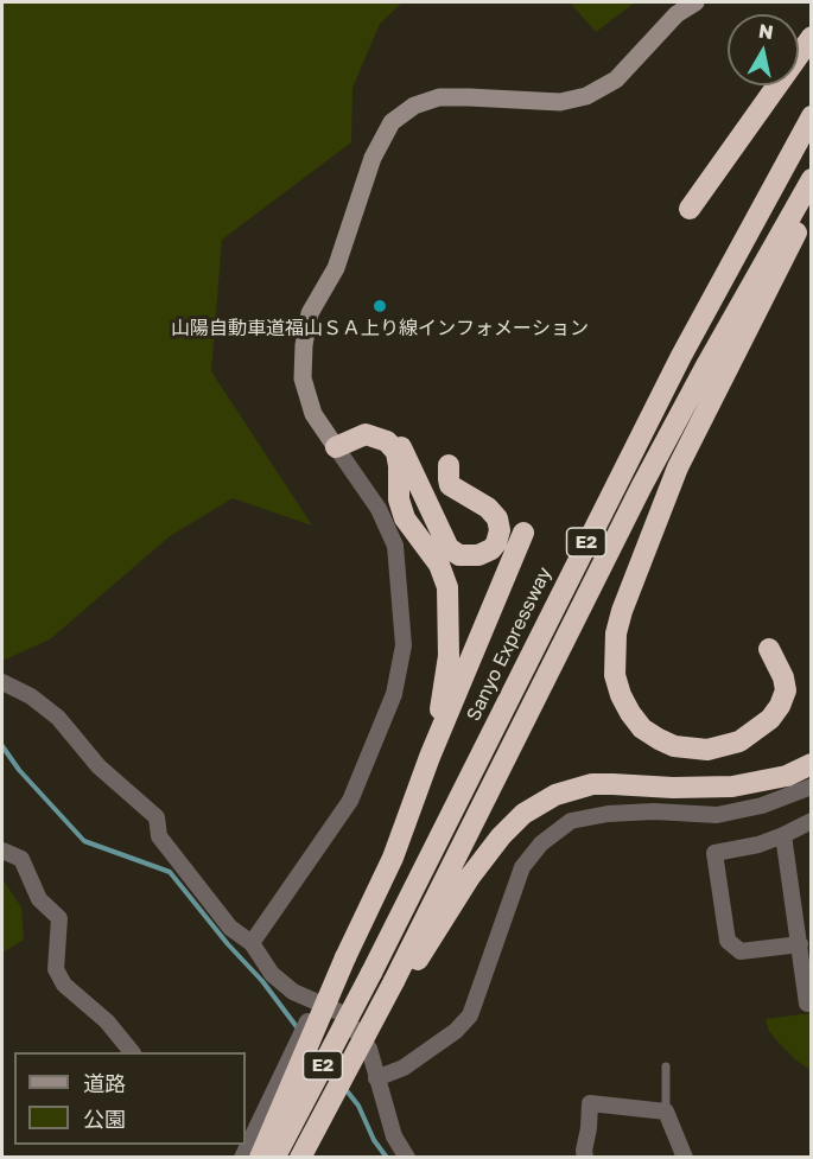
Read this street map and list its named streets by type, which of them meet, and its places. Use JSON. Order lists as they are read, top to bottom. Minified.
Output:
{"streets":{"highway":["E2","Sanyo Expressway"]},"places":["山陽自動車道福山ＳＡ上り線インフォメーション"],"legend":["道路","公園"],"north":"top"}
